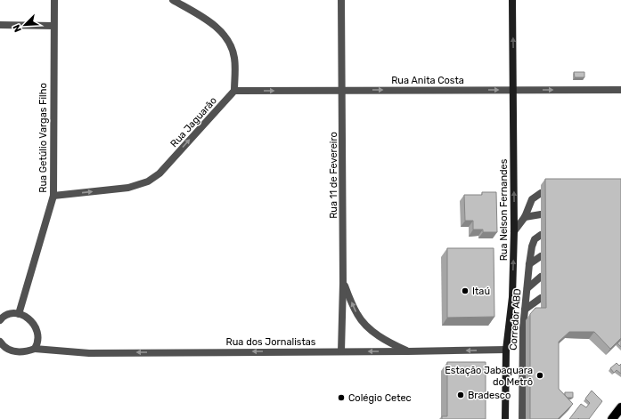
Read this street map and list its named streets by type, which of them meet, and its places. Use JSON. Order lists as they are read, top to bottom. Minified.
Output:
{"streets":{"street":["Rua Anita Costa","Rua Jaguarão","Rua Getúlio Vargas Filho","Rua 11 de Fevereiro","Rua Nelson Fernandes","Corredor ABD","Rua dos Jornalistas"]},"crossings":[["Rua Anita Costa","Rua Jaguarão"],["Rua Anita Costa","Rua 11 de Fevereiro"],["Rua Anita Costa","Rua Nelson Fernandes"],["Rua Jaguarão","Rua Getúlio Vargas Filho"],["Rua 11 de Fevereiro","Rua dos Jornalistas"],["Rua Nelson Fernandes","Rua dos Jornalistas"]],"one_way":["Rua Anita Costa","Rua Jaguarão","Rua Nelson Fernandes","Rua dos Jornalistas"],"places":["Itaú","Estação Jabaquara do Metrô","Bradesco","Colégio Cetec"],"north":"bottom left"}
